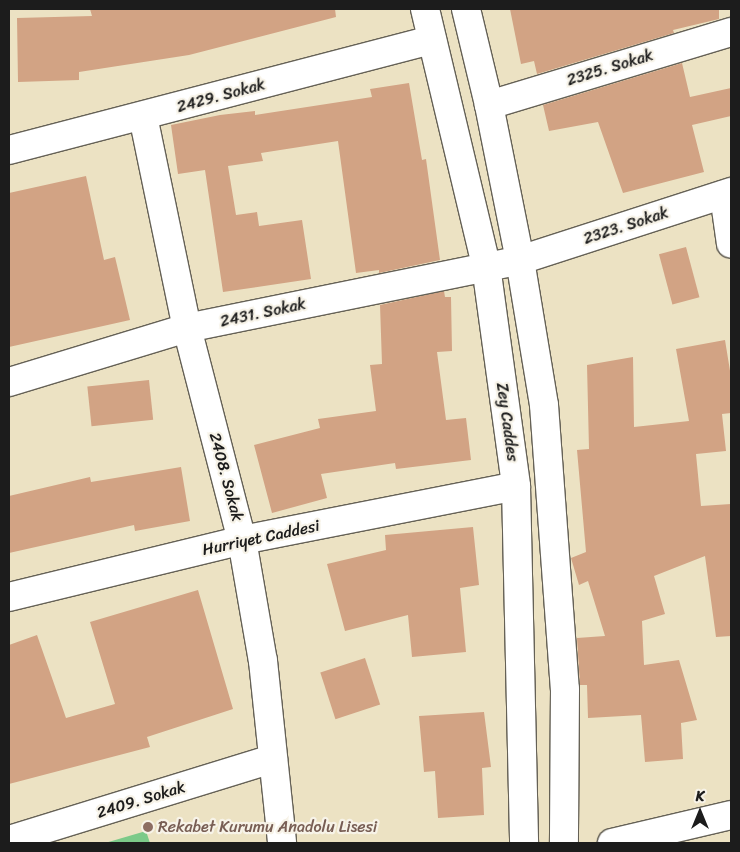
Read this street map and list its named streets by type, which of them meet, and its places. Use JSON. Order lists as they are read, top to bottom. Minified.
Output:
{"streets":{"street":["2325. Sokak","2429. Sokak","2323. Sokak","2431. Sokak","Zey Caddes","2408. Sokak","Hurriyet Caddesi","2409. Sokak"]},"crossings":[["2429. Sokak","Zey Caddes"],["2429. Sokak","2408. Sokak"],["2323. Sokak","2431. Sokak"],["2431. Sokak","Zey Caddes"],["2431. Sokak","2408. Sokak"],["Zey Caddes","Hurriyet Caddesi"],["2408. Sokak","Hurriyet Caddesi"],["2408. Sokak","2409. Sokak"]],"places":["Rekabet Kurumu Anadolu Lisesi"],"north":"top"}
